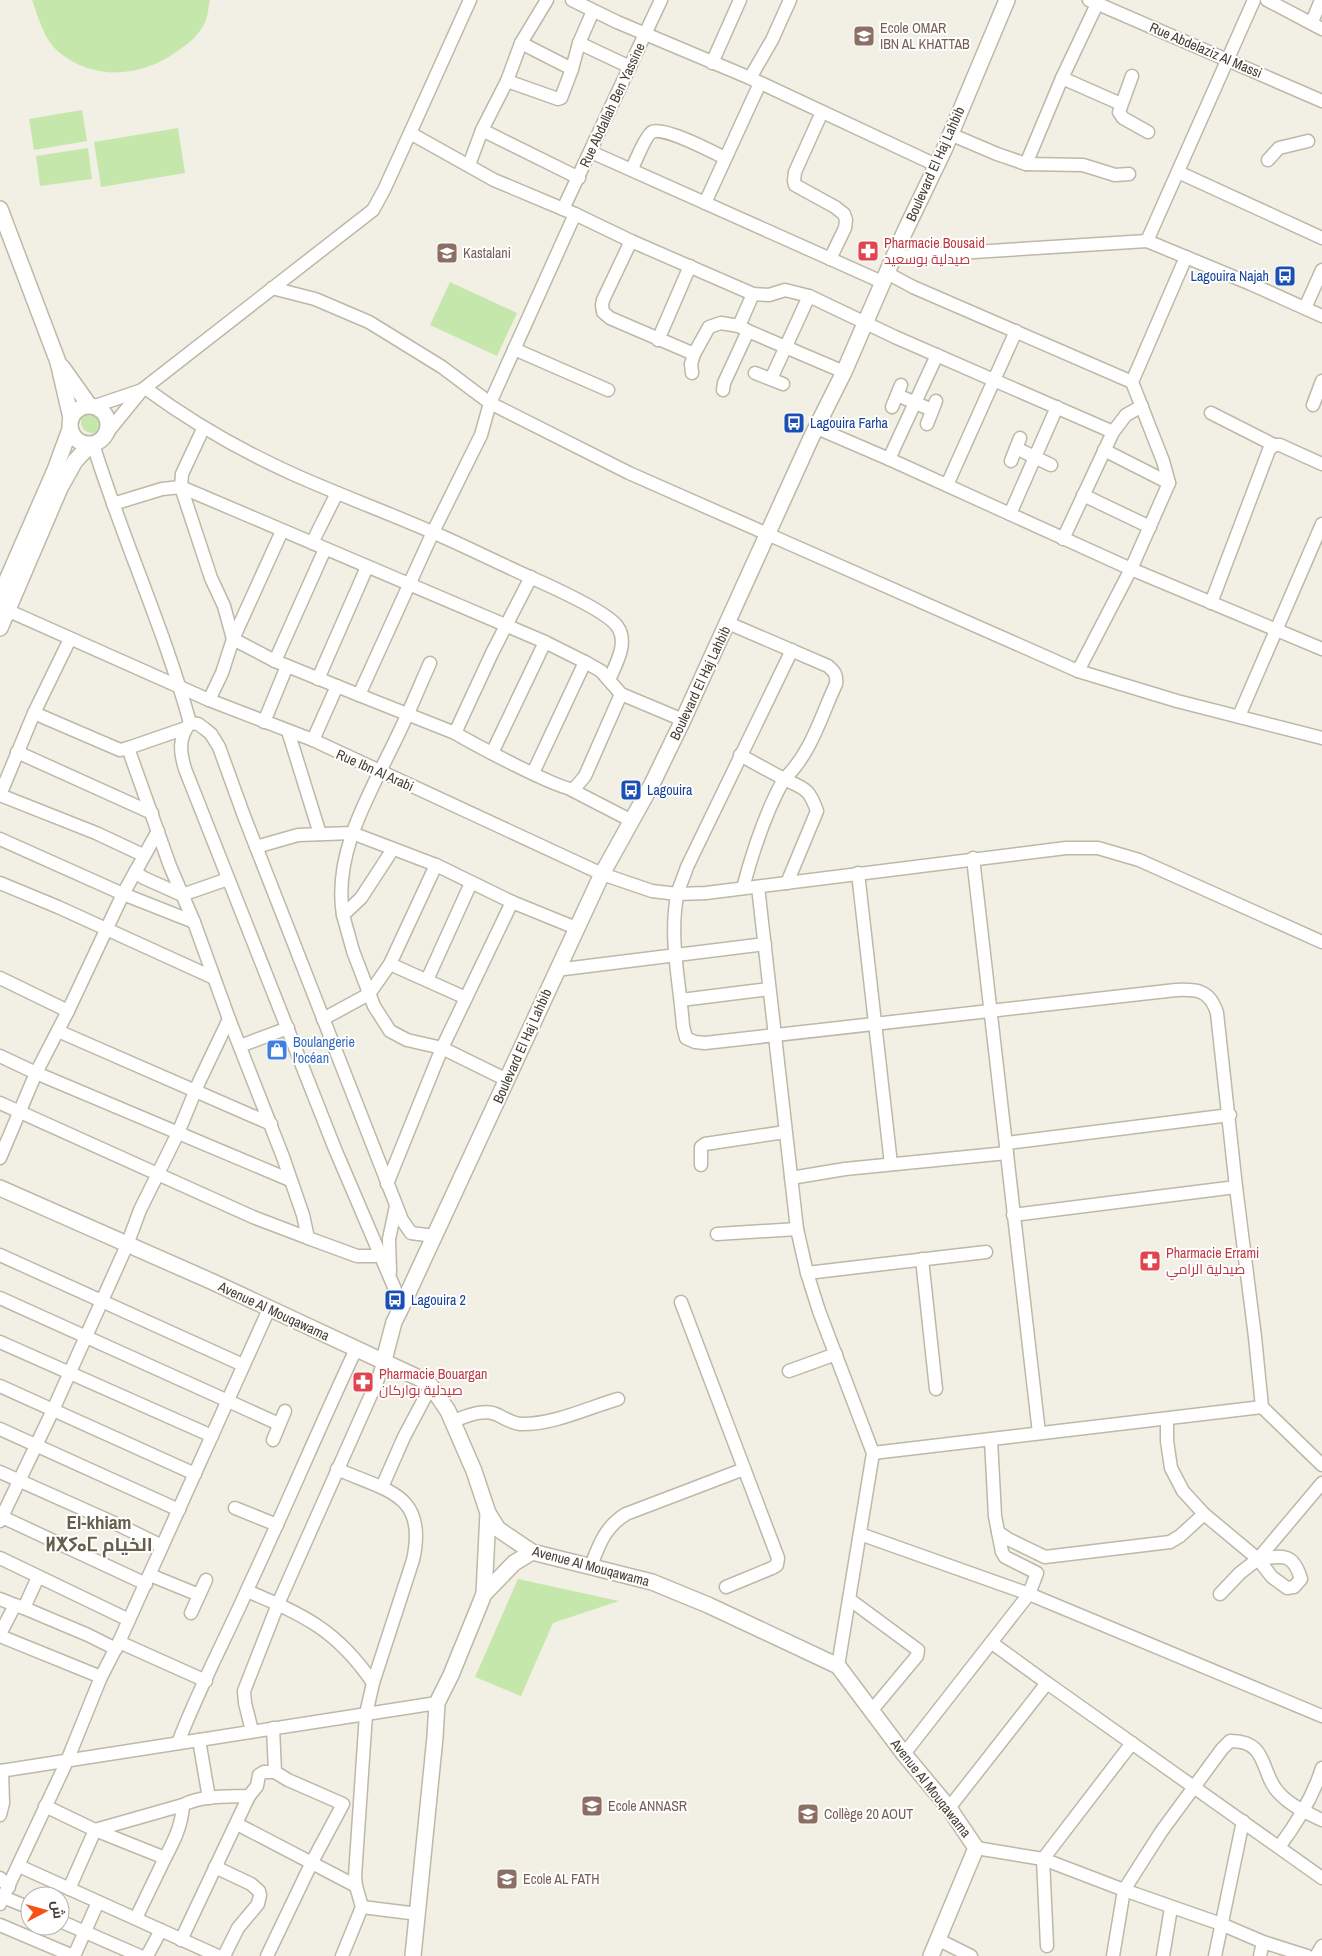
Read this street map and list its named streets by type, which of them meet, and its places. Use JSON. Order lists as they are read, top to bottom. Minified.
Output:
{"streets":{"street":["Rue Abdelaziz Al Massi","Rue Abdallah Ben Yassine","Boulevard El Haj Lahbib","Rue Ibn Al Arabi","Avenue Al Mouqawama"]},"crossings":[["Boulevard El Haj Lahbib","Rue Ibn Al Arabi"],["Boulevard El Haj Lahbib","Avenue Al Mouqawama"]],"districts":["El-khiam ⵍⵅⵢⴰⵎ الخيام"],"places":{"school or university":["Ecole OMAR IBN AL KHATTAB","Kastalani","Ecole ANNASR","Collège 20 AOUT","Ecole AL FATH"],"pharmacy":["Pharmacie Bousaid صيدلية بوسعيد","Pharmacie Errami صيدلية الرامي","Pharmacie Bouargan صيدلية بواركان"],"bus stop":["Lagouira Najah","Lagouira Farha","Lagouira","Lagouira 2"],"shop":["Boulangerie l'océan"]},"north":"right"}
